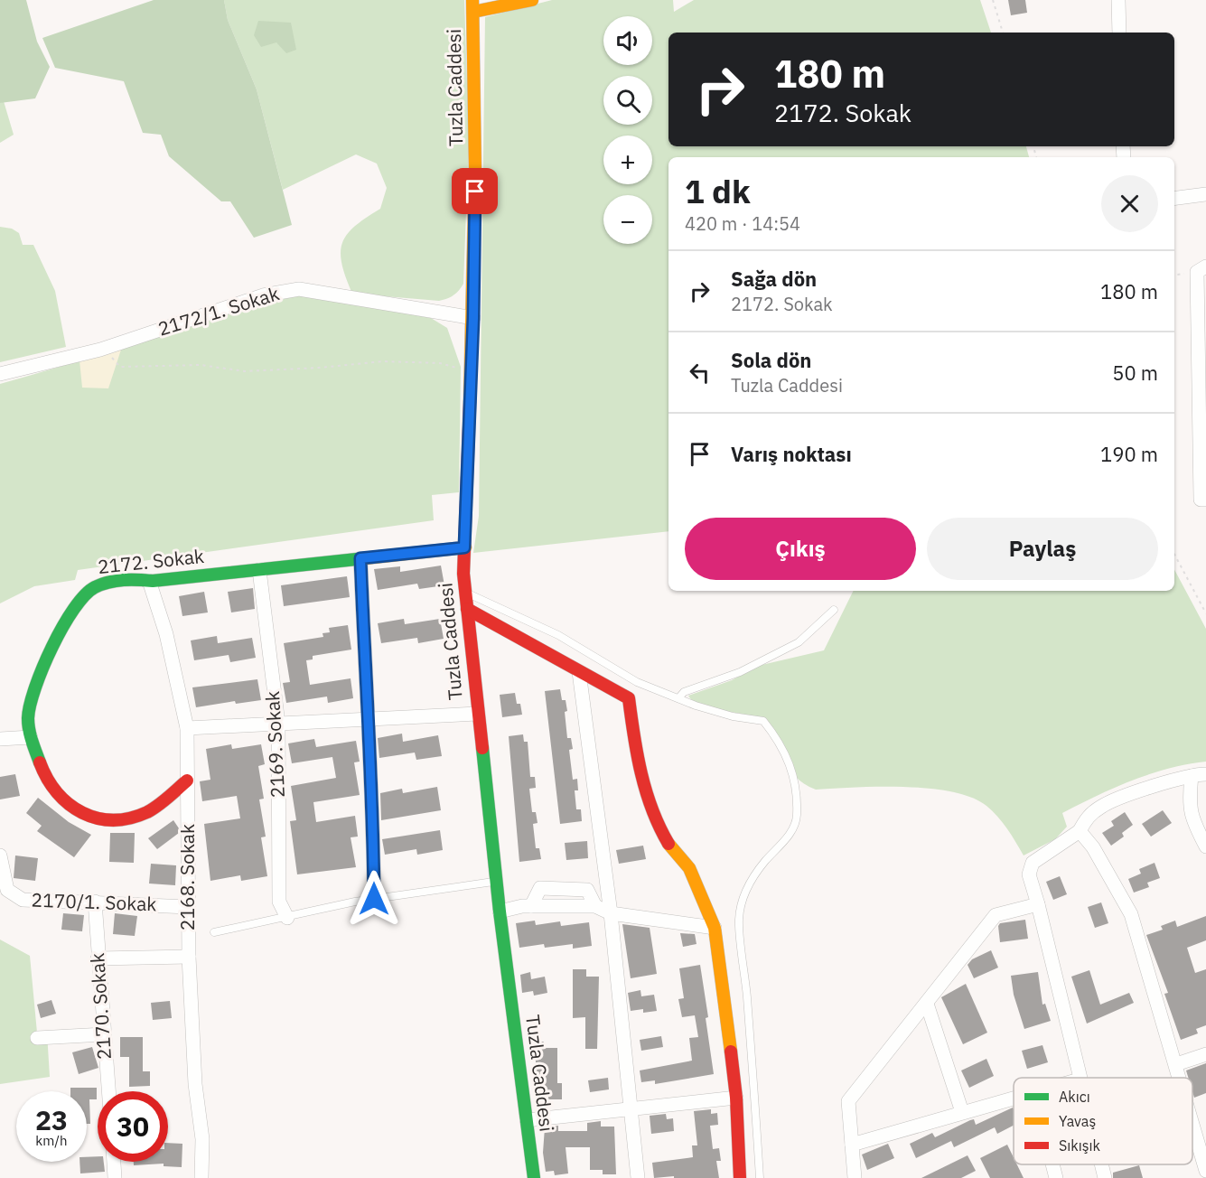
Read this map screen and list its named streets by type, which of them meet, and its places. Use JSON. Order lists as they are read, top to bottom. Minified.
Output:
{"streets":{"street":["Tuzla Caddesi","2172/1. Sokak","2172. Sokak","2169. Sokak","2168. Sokak","2170/1. Sokak","2170. Sokak"]},"crossings":[["Tuzla Caddesi","2172/1. Sokak"],["Tuzla Caddesi","2172. Sokak"],["2172. Sokak","2169. Sokak"],["2172. Sokak","2168. Sokak"],["2168. Sokak","2170/1. Sokak"],["2170/1. Sokak","2170. Sokak"]],"legend":["Akıcı","Yavaş","Sıkışık"],"page":{"map_buttons":["+","−"],"turn":["180 m","2172. Sokak"],"heading":["1 dk","420 m · 14:54"],"list":[{"name":"Sağa dön","note":"2172. Sokak","value":"180 m"},{"name":"Sola dön","note":"Tuzla Caddesi","value":"50 m"},{"name":"Varış noktası","value":"190 m"}],"buttons":["Çıkış","Paylaş"],"speed":"23 km/h","limit":"30"}}
